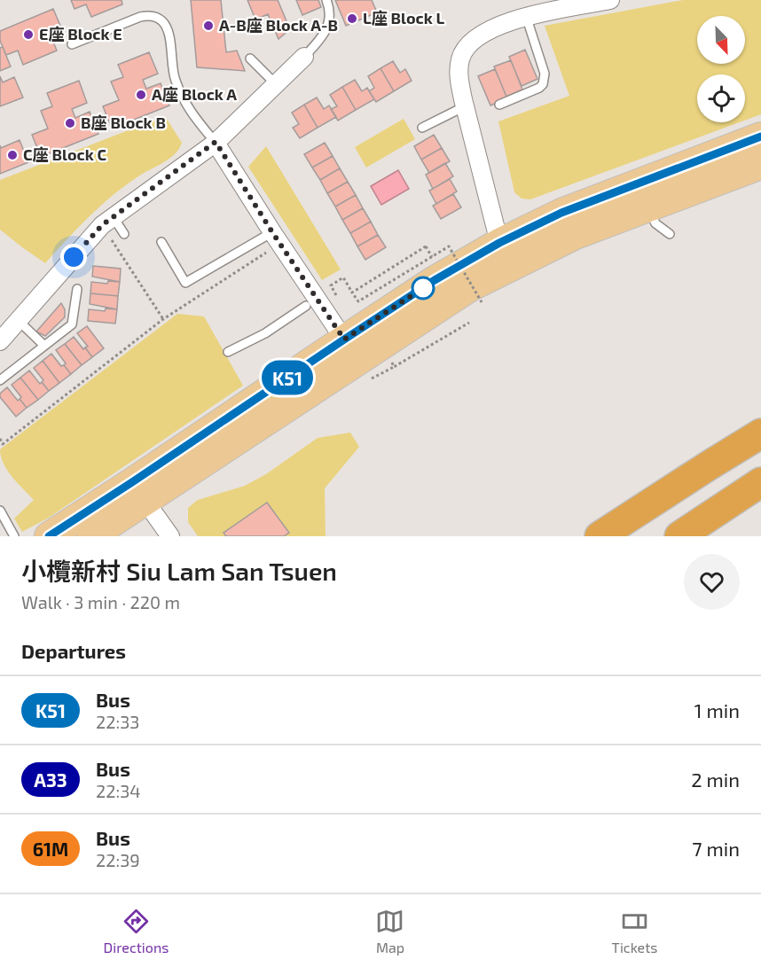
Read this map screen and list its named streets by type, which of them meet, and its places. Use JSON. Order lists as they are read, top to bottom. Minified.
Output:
{"places":["L座 Block L","A-B座 Block A-B","E座 Block E","A座 Block A","B座 Block B","C座 Block C"],"lines":["bus line K51"],"north":"bottom right","page":{"on_map":"K51","heading":[["小欖新村 Siu Lam San Tsuen","Walk · 3 min · 220 m"],"Departures"],"list":[{"mark":"K51","name":"Bus","note":"22:33","value":"1 min"},{"mark":"A33","name":"Bus","note":"22:34","value":"2 min"},{"mark":"61M","name":"Bus","note":"22:39","value":"7 min"}],"tabs":["Directions","Map","Tickets"]}}
